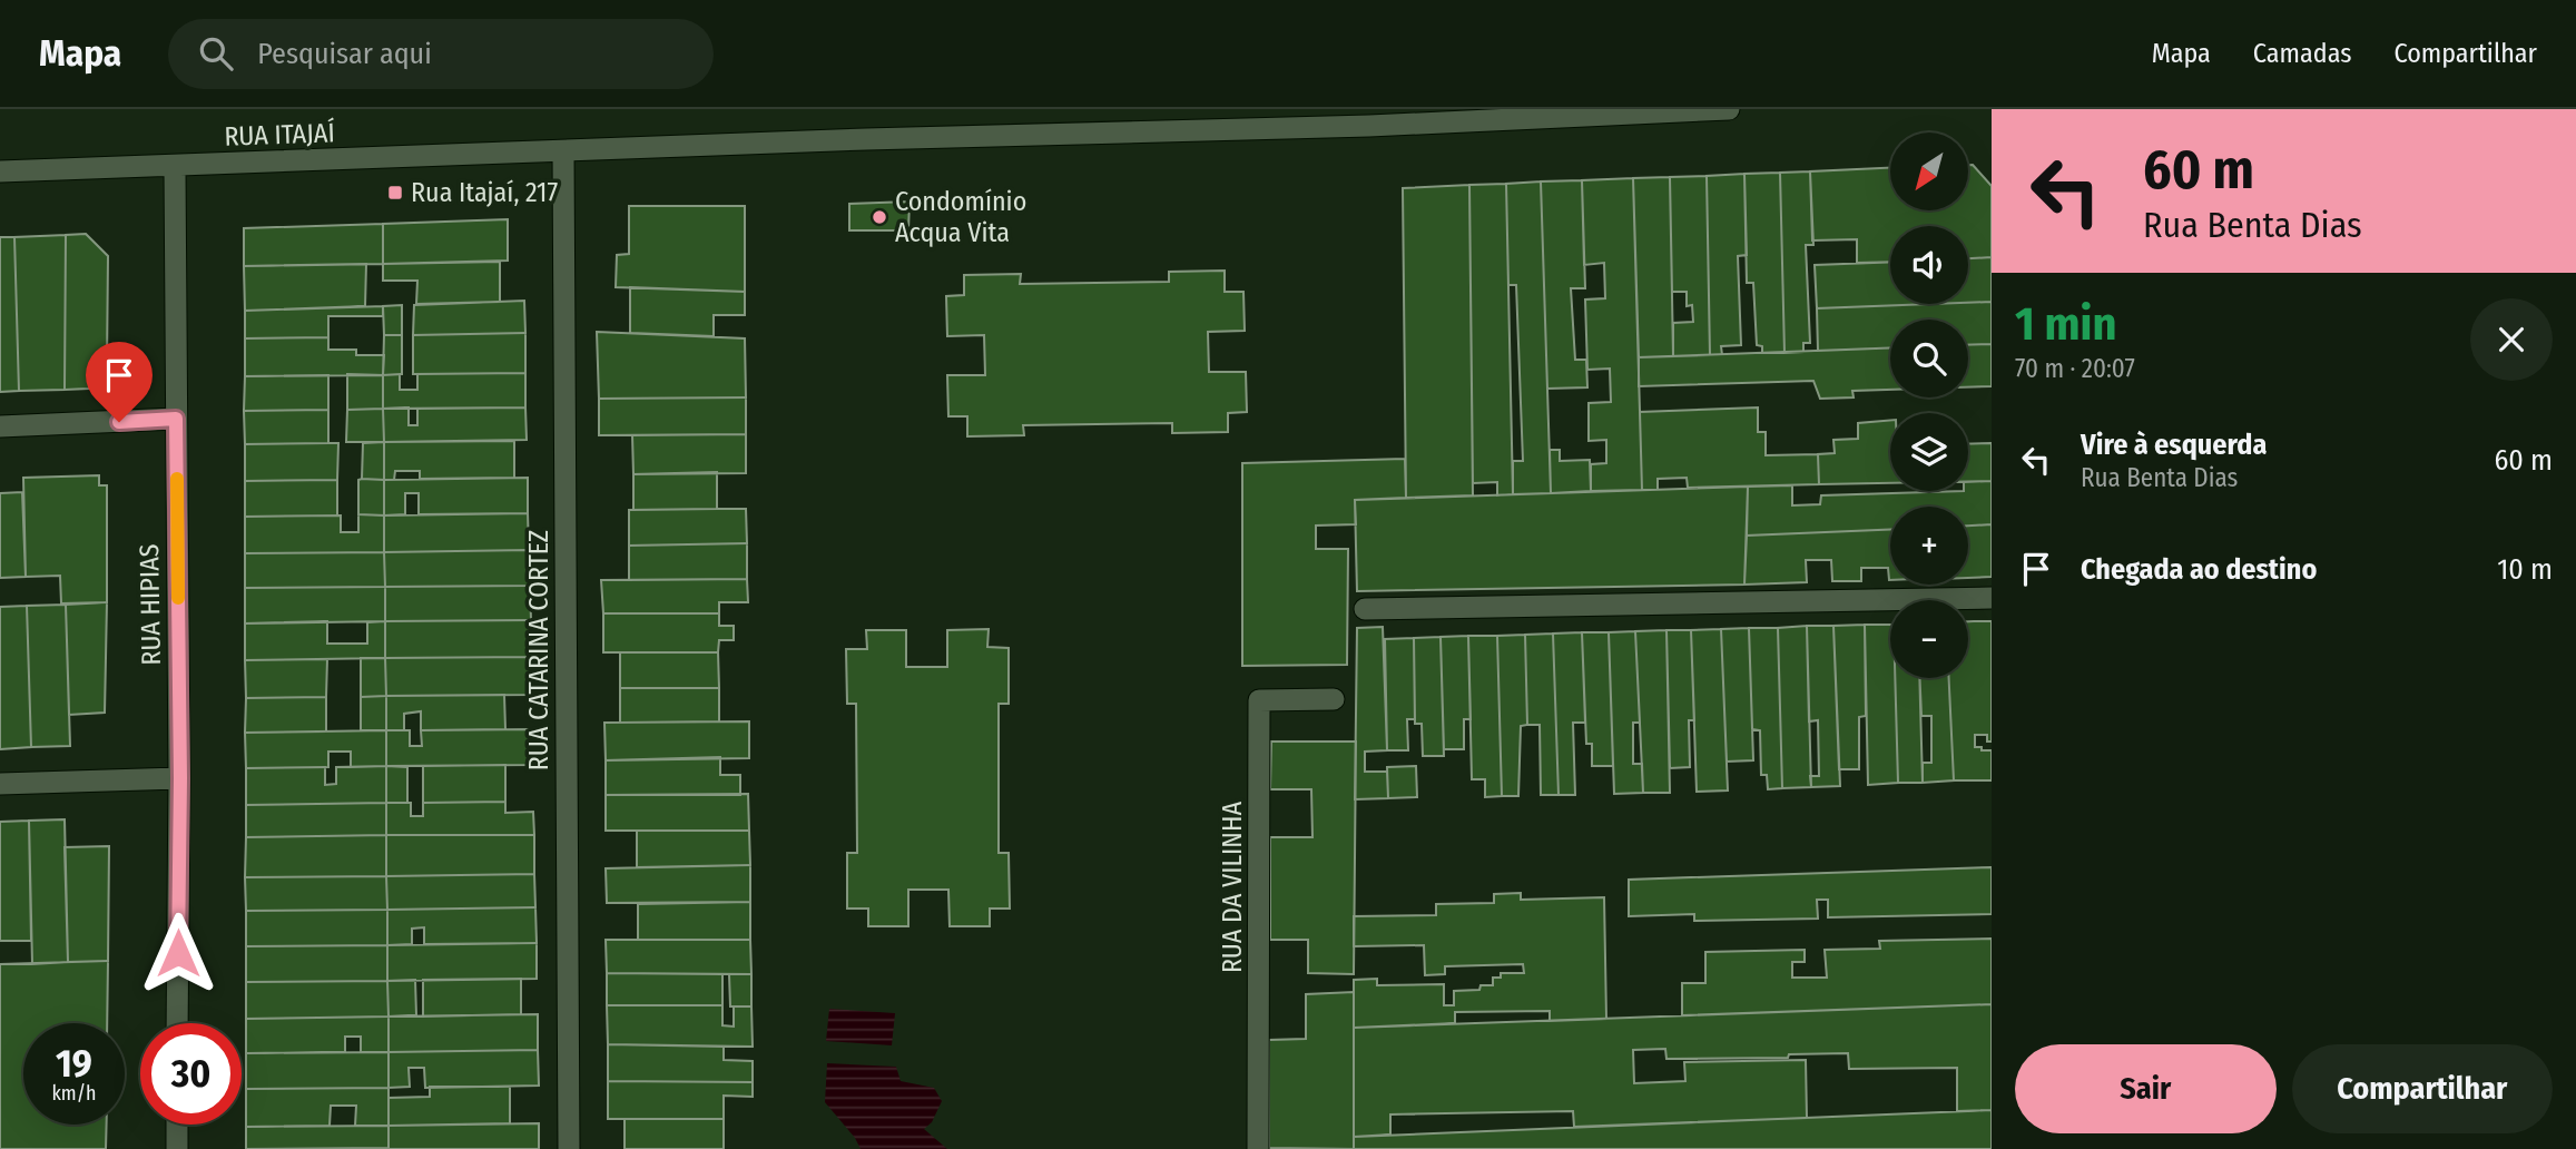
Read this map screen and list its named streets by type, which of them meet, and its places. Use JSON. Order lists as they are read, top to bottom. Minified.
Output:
{"streets":{"street":["RUA ITAJAÍ","RUA HIPIAS","RUA CATARINA CORTEZ","RUA DA VILINHA"]},"crossings":[["RUA ITAJAÍ","RUA HIPIAS"],["RUA ITAJAÍ","RUA CATARINA CORTEZ"]],"places":{"transit":["Rua Itajaí, 217"],"other":["Condomínio Acqua Vita"]},"north":"bottom left","page":{"header":"Mapa","search":"Pesquisar aqui","nav":["Mapa","Camadas","Compartilhar"],"turn":["60 m","Rua Benta Dias"],"map_buttons":["+","−"],"heading":["1 min","70 m · 20:07"],"list":[{"name":"Vire à esquerda","note":"Rua Benta Dias","value":"60 m"},{"name":"Chegada ao destino","value":"10 m"}],"speed":"19 km/h","limit":"30","buttons":["Sair","Compartilhar"]}}
